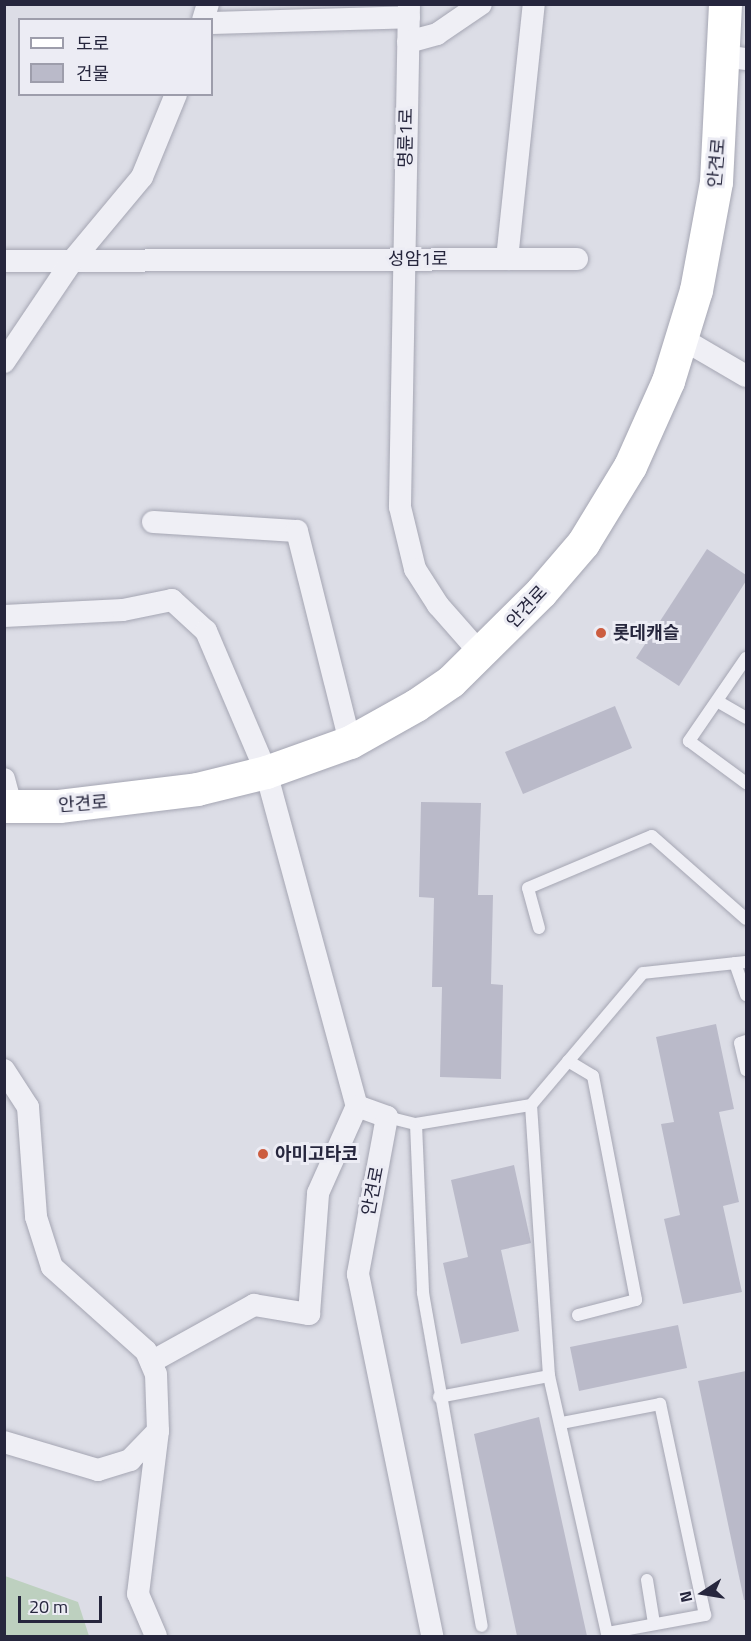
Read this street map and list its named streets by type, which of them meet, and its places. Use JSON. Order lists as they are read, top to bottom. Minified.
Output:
{"streets":{"main road":["안견로"],"street":["명륜1로","성암1로"]},"crossings":[["명륜1로","안견로"],["명륜1로","성암1로"]],"places":["롯데캐슬","아미고타코"],"legend":["도로","건물"],"scale_bar":"20 m","north":"left"}
